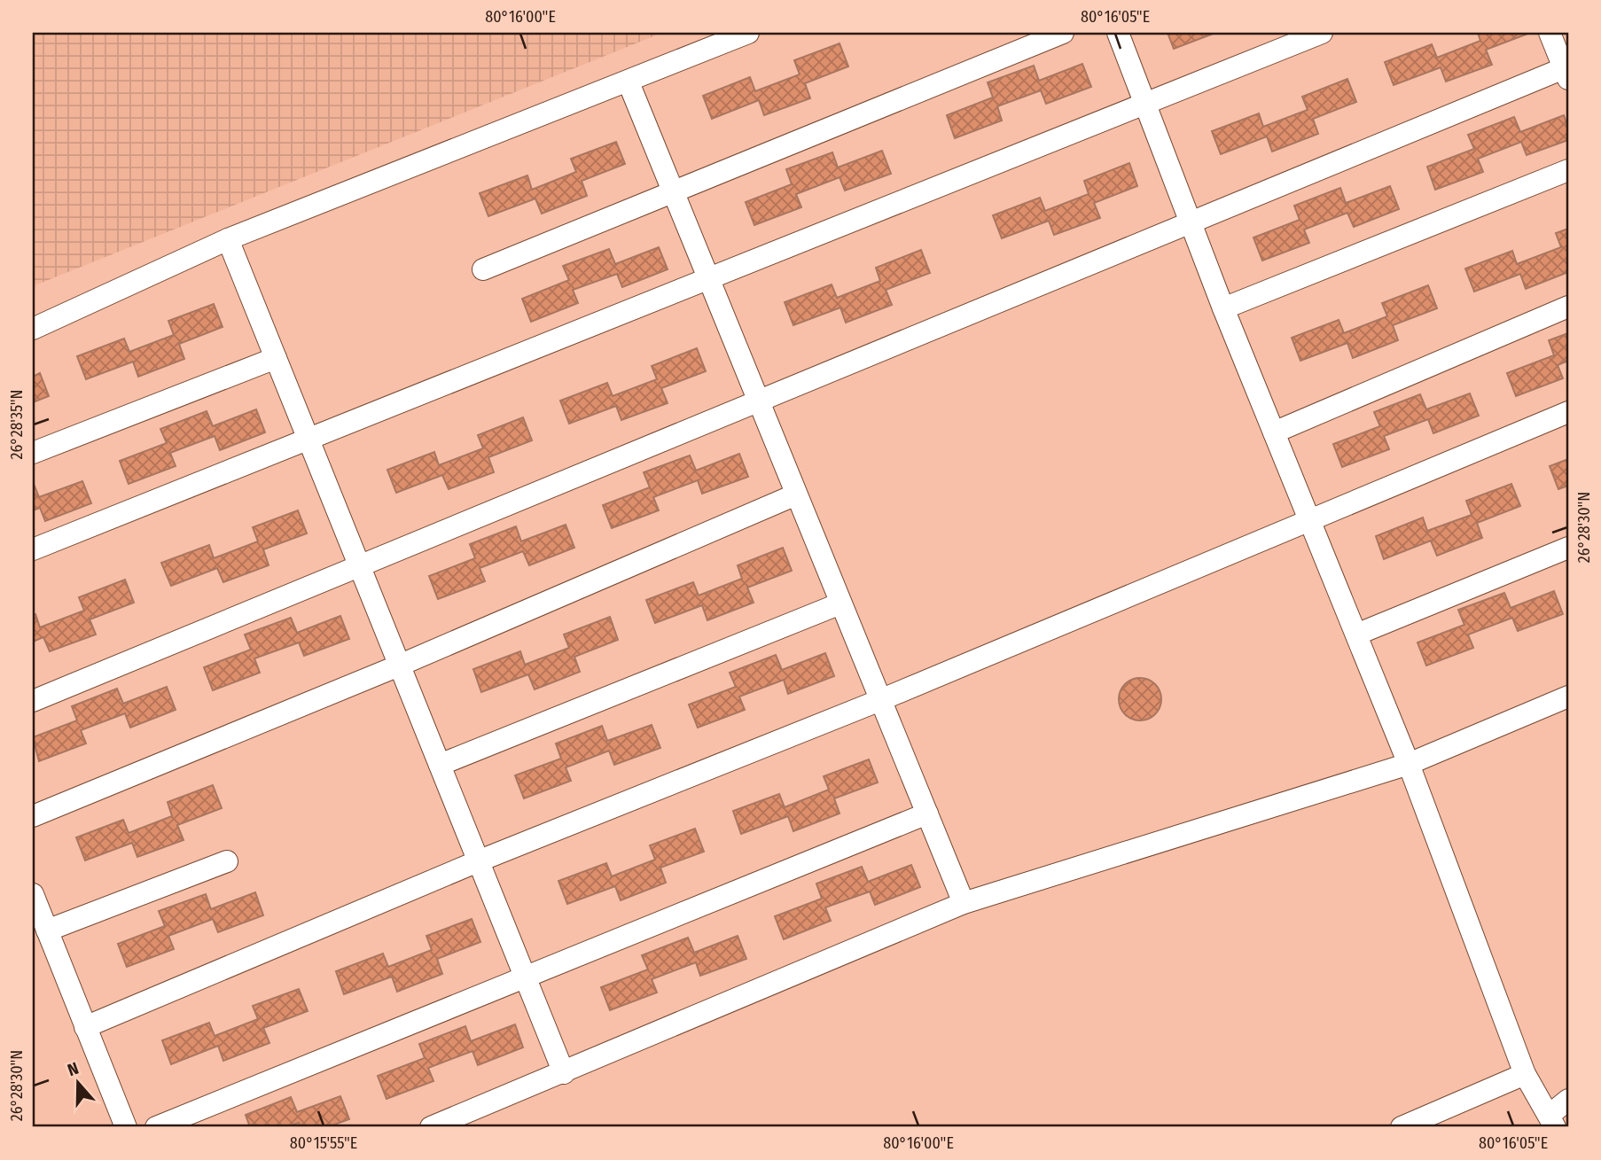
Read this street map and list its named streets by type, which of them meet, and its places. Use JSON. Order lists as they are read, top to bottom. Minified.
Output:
{"north":"top","coordinates":["80°16'00\"E","80°16'05\"E","26°28'35\"N","26°28'30\"N","80°15'55\"E"]}
